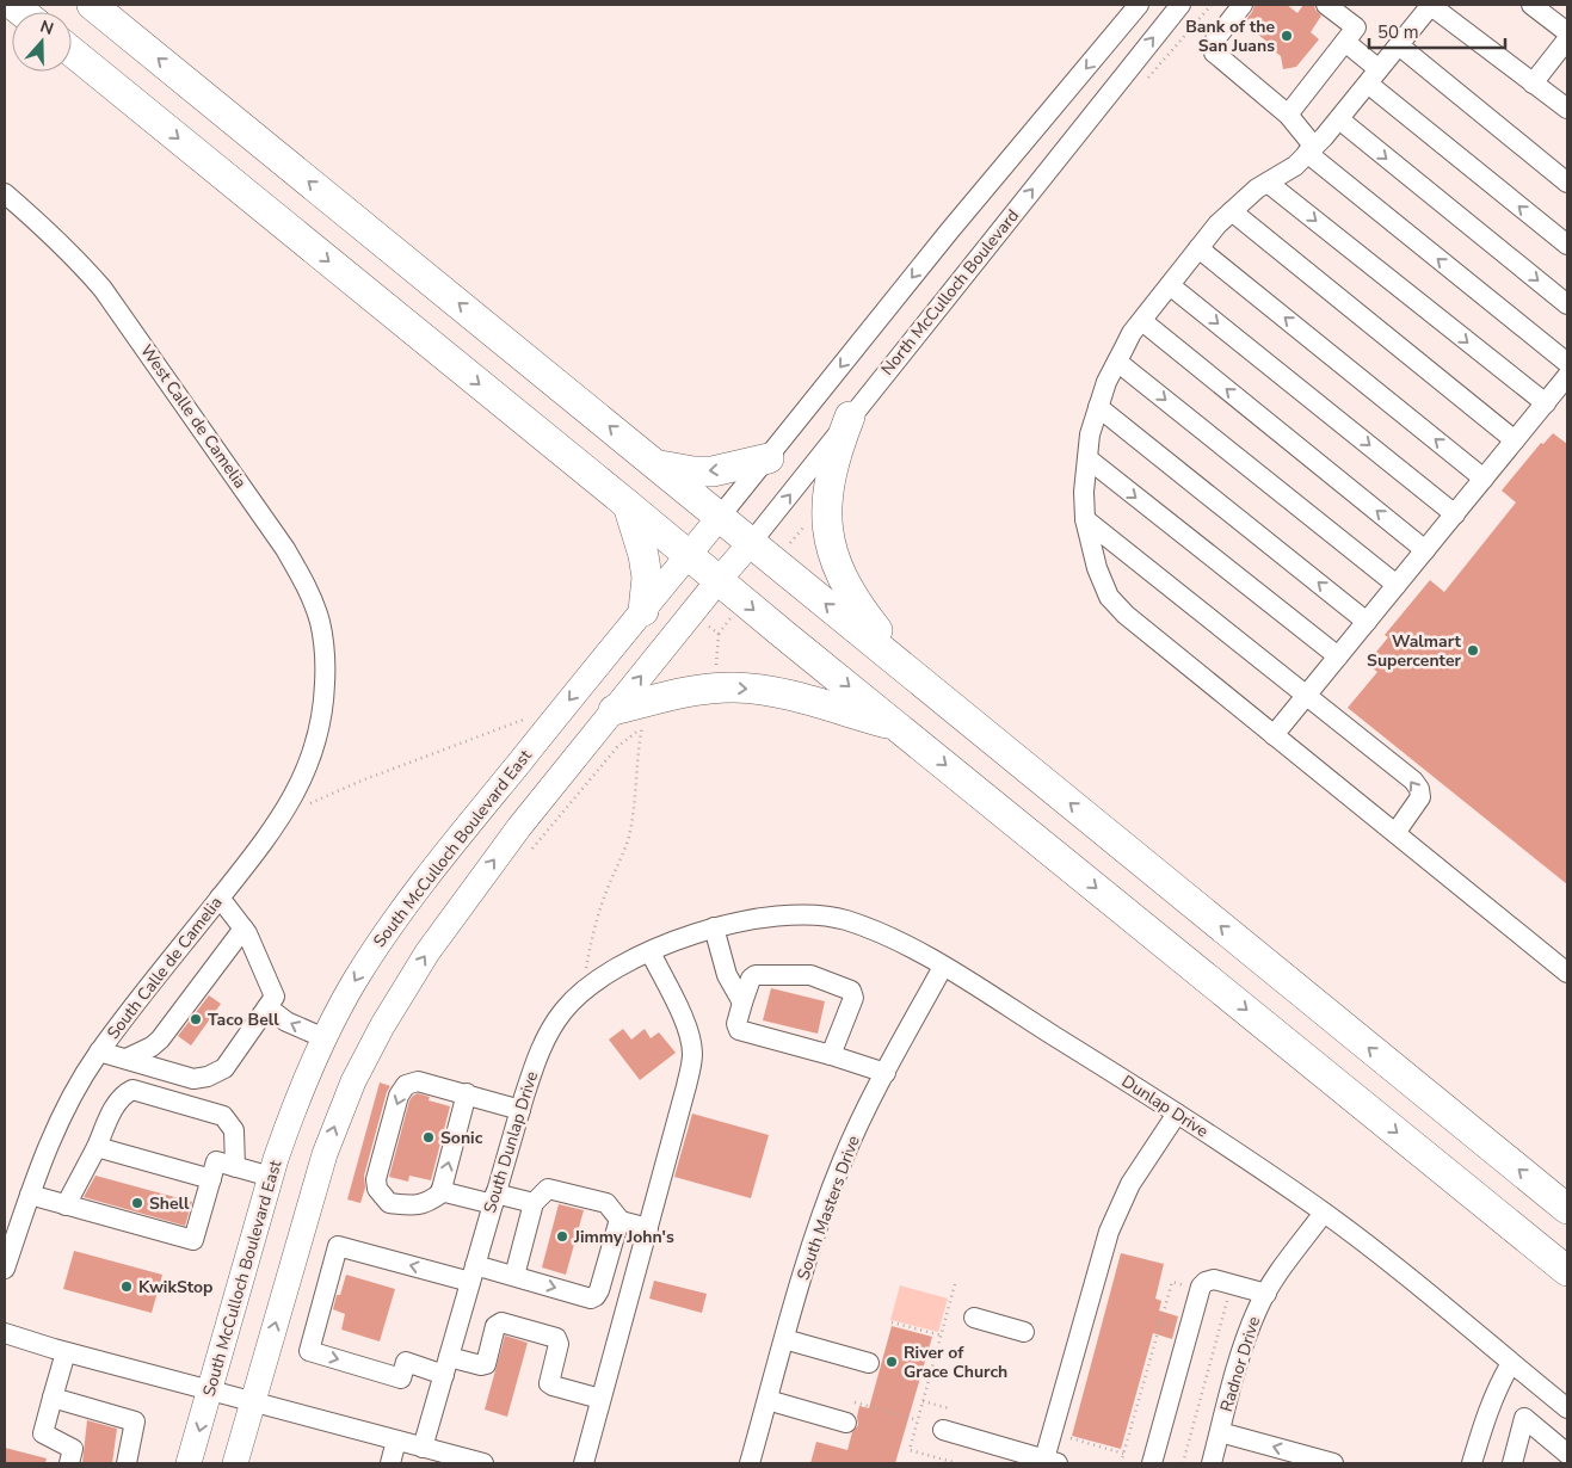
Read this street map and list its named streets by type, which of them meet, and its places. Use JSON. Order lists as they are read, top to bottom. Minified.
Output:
{"streets":{"main road":["North McCulloch Boulevard","South McCulloch Boulevard East"],"street":["West Calle de Camelia","South Calle de Camelia","Dunlap Drive","South Dunlap Drive","South Masters Drive","Radnor Drive"]},"crossings":[["West Calle de Camelia","South Calle de Camelia"],["Dunlap Drive","South Dunlap Drive"],["Dunlap Drive","South Masters Drive"],["Dunlap Drive","Radnor Drive"]],"places":["Bank of the San Juans","Walmart Supercenter","Taco Bell","Sonic","Shell","Jimmy John's","KwikStop","River of Grace Church"],"scale_bar":"50 m","north":"top"}
